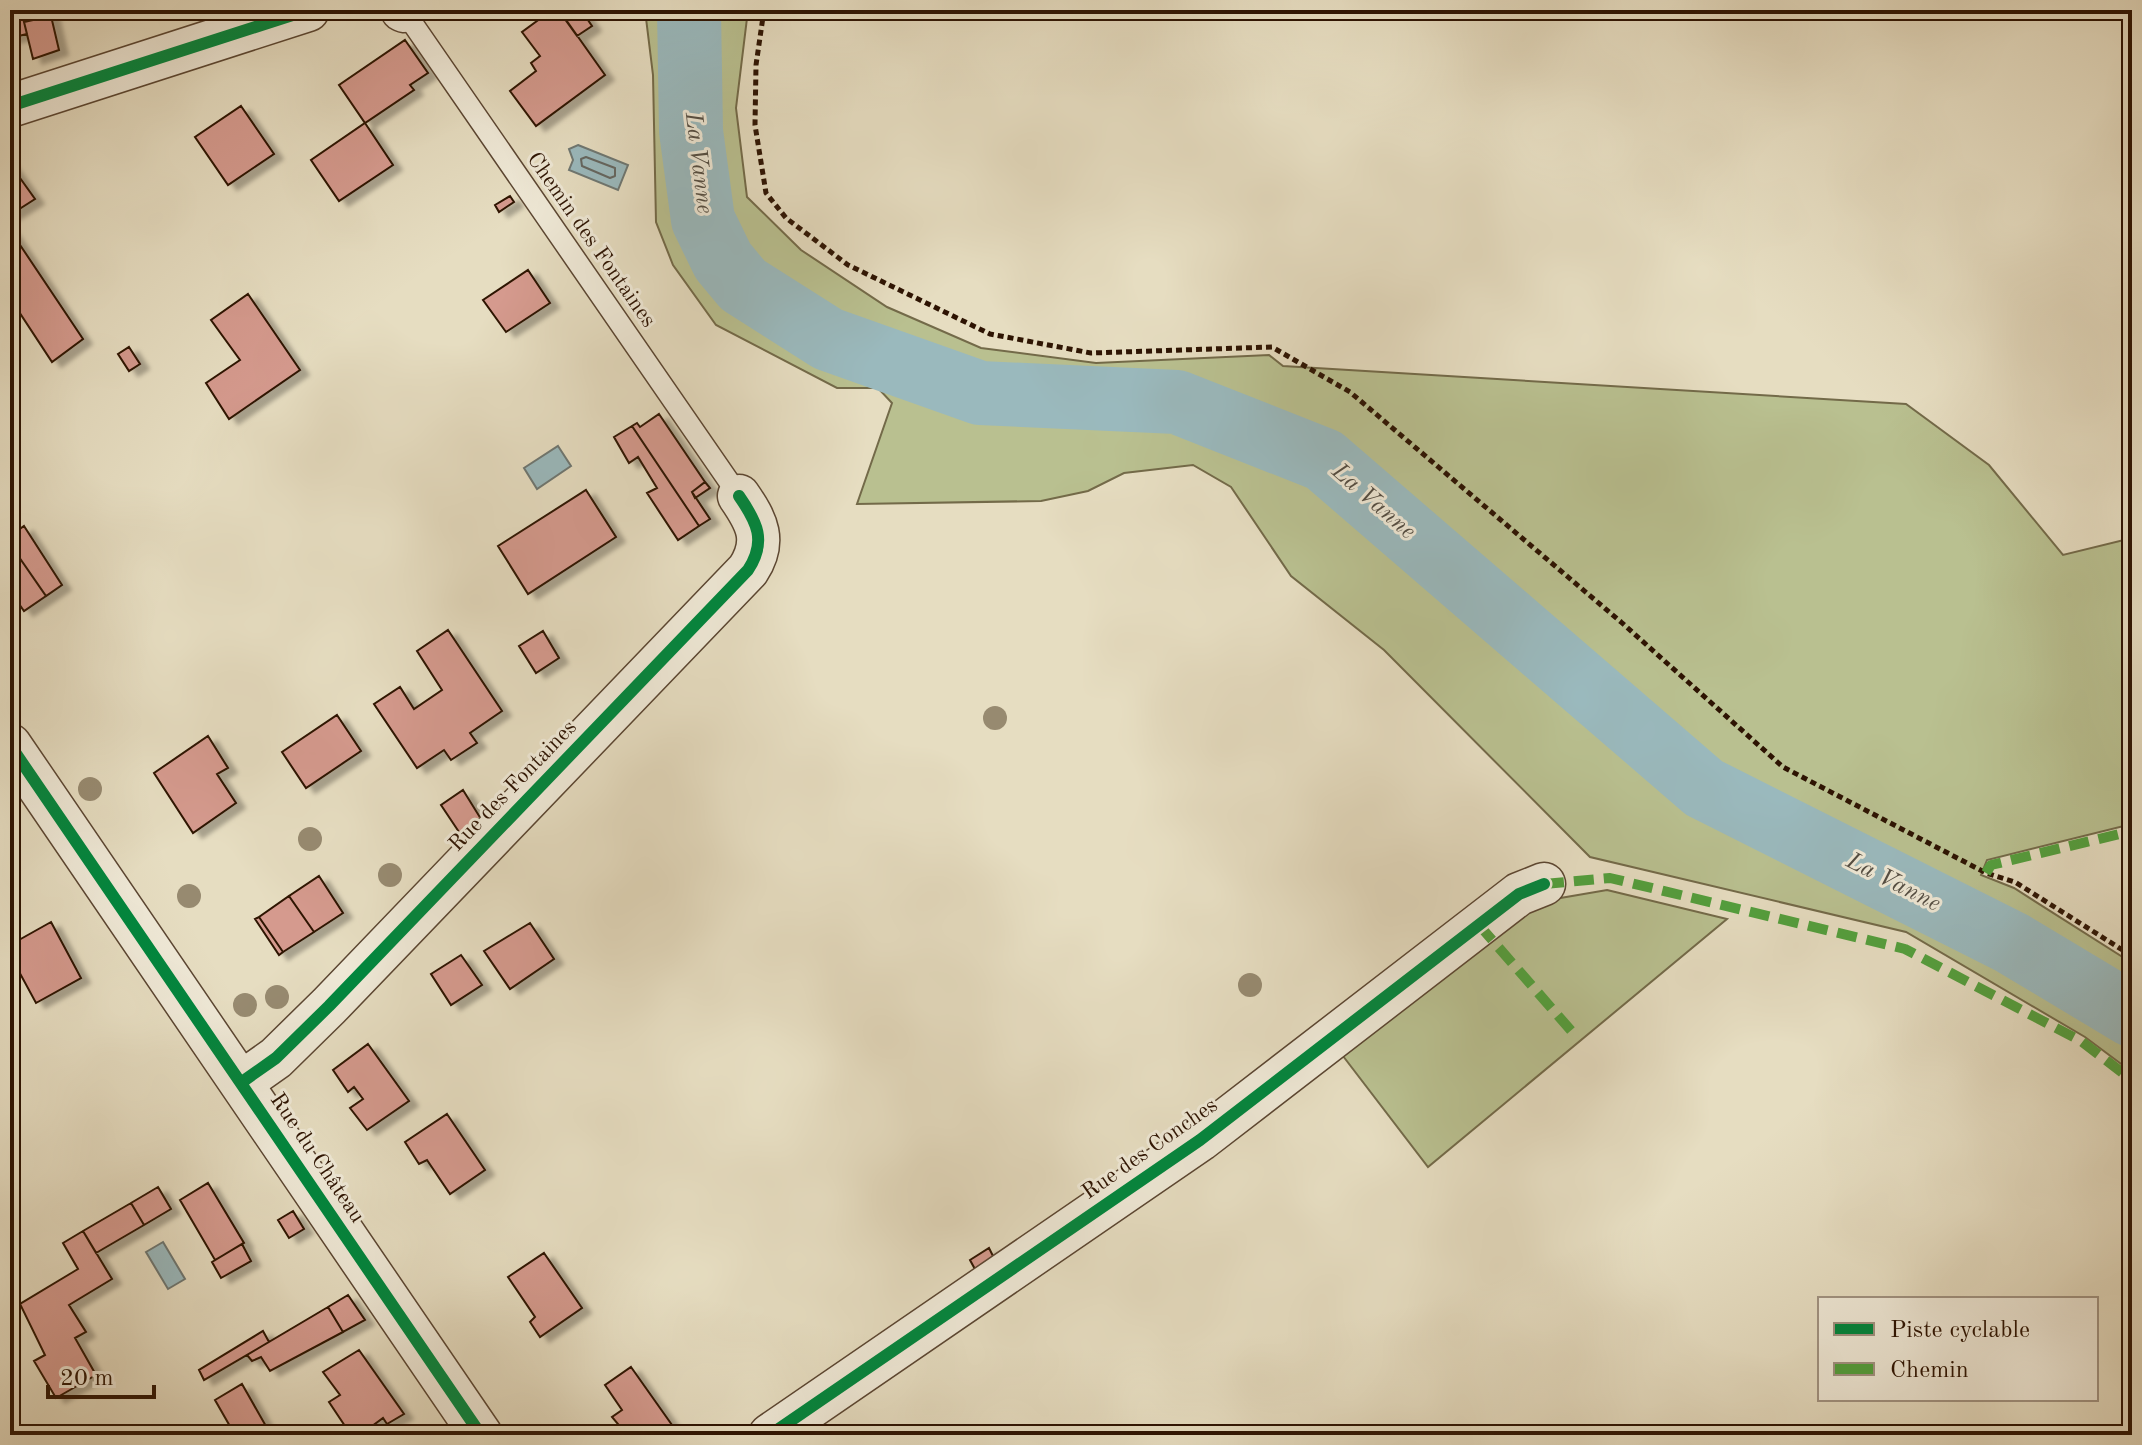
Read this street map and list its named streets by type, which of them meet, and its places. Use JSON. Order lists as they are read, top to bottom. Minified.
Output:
{"streets":{"street":["Rue des Fontaines","Rue des Conches","Rue du Château"],"lane":["Chemin des Fontaines"]},"crossings":[["Chemin des Fontaines","Rue des Fontaines"],["Rue des Fontaines","Rue du Château"]],"water":["La Vanne"],"legend":["Piste cyclable","Chemin"],"scale_bar":"20 m"}
